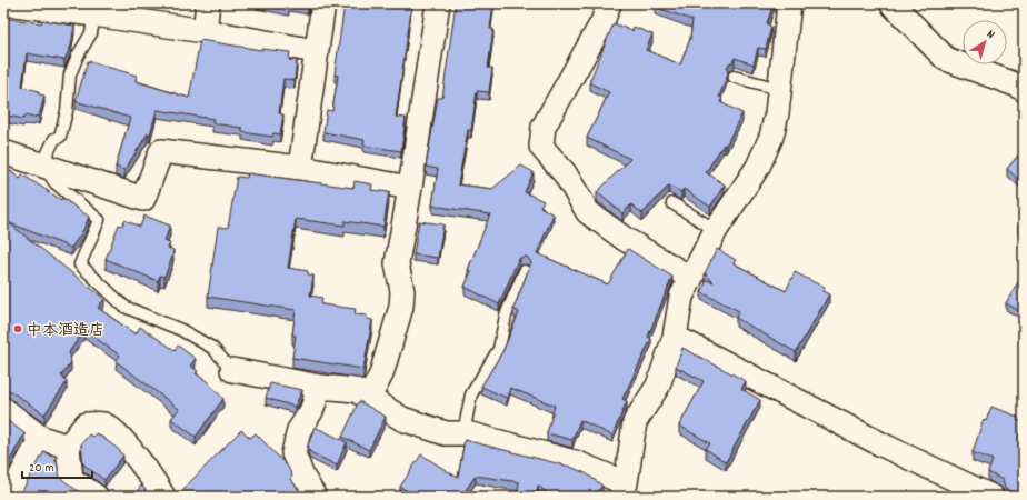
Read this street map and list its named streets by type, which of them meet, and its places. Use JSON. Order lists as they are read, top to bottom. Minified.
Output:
{"places":["中本酒造店"],"scale_bar":"20 m","north":"top right"}
